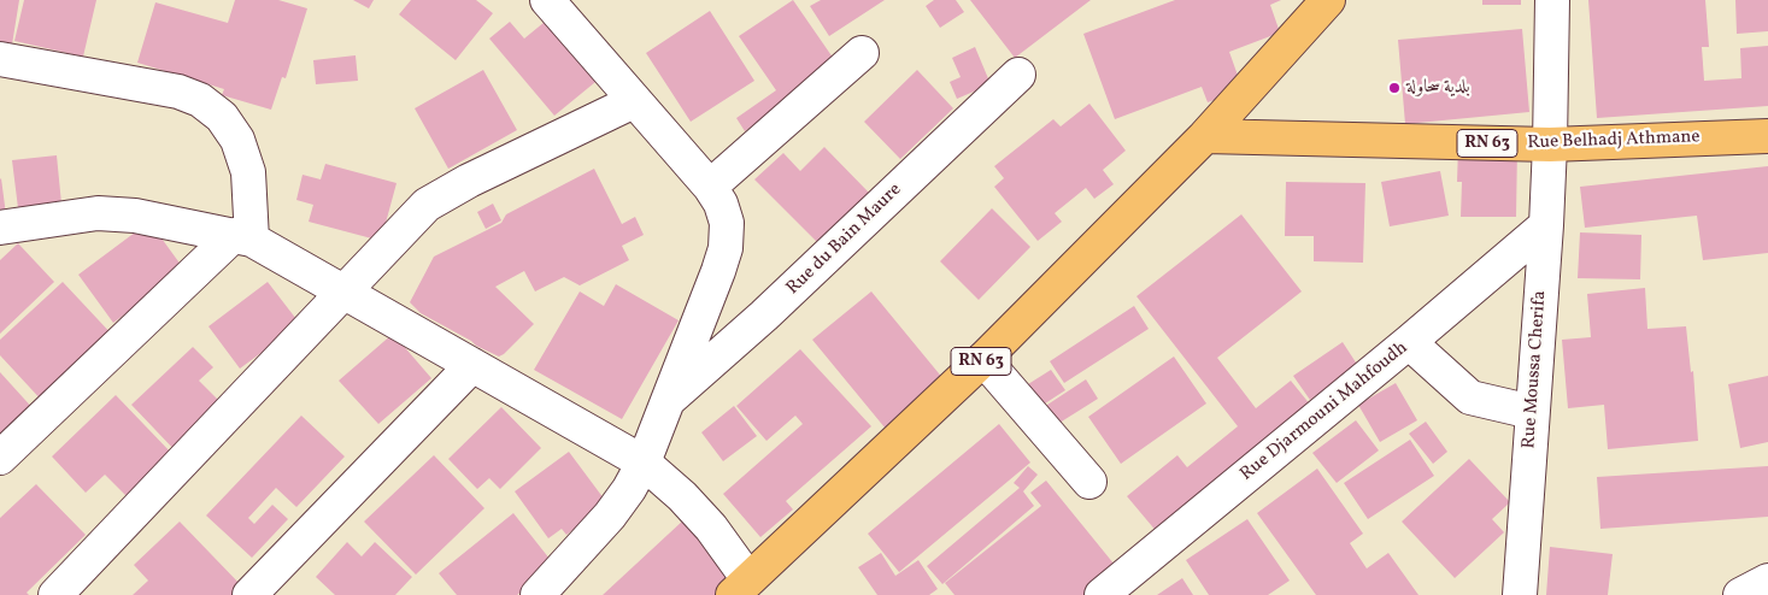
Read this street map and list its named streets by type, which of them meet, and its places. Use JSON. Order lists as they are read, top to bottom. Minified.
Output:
{"streets":{"main road":["Rue Belhadj Athmane","RN 63"],"street":["Rue du Bain Maure","Rue Moussa Cherifa","Rue Djarmouni Mahfoudh"]},"crossings":[["Rue Belhadj Athmane","RN 63"],["Rue Belhadj Athmane","Rue Moussa Cherifa"],["Rue Moussa Cherifa","Rue Djarmouni Mahfoudh"]],"places":["بلدية سحاولة"]}
